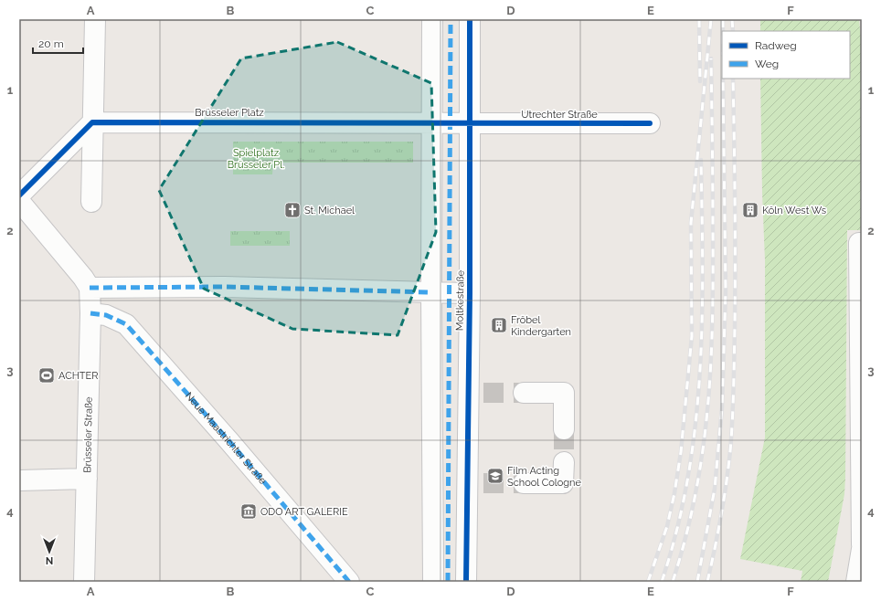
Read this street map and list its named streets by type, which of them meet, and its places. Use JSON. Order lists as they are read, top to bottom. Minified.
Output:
{"streets":{"street":["Brüsseler Platz","Utrechter Straße","Moltkestraße","Brüsseler Straße","Neue Maastrichter Straße"]},"crossings":[["Brüsseler Platz","Utrechter Straße"],["Brüsseler Platz","Moltkestraße"],["Utrechter Straße","Moltkestraße"],["Brüsseler Straße","Neue Maastrichter Straße"]],"parks":["Spielplatz Brüsseler Pl."],"places":{"church":["St. Michael"],"building":["Köln West Ws","Fröbel Kindergarten"],"sports":["ACHTER"],"school or university":["Film Acting School Cologne"],"museum":["ODO ART GALERIE"]},"legend":["Radweg","Weg"],"scale_bar":"20 m","north":"bottom","grid":{"columns":["A","B","C","D","E","F"],"rows":["1","2","3","4"]}}
